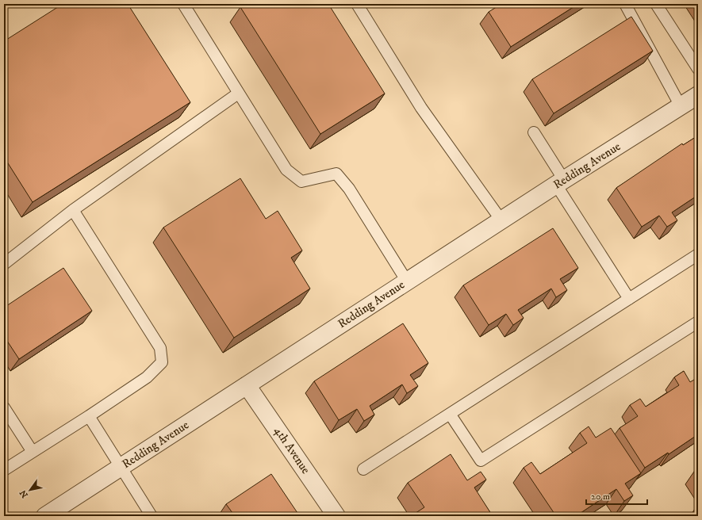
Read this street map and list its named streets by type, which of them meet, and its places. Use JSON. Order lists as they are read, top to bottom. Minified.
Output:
{"streets":{"street":["Redding Avenue","4th Avenue"]},"crossings":[["Redding Avenue","4th Avenue"]],"scale_bar":"20 m","north":"bottom left"}
